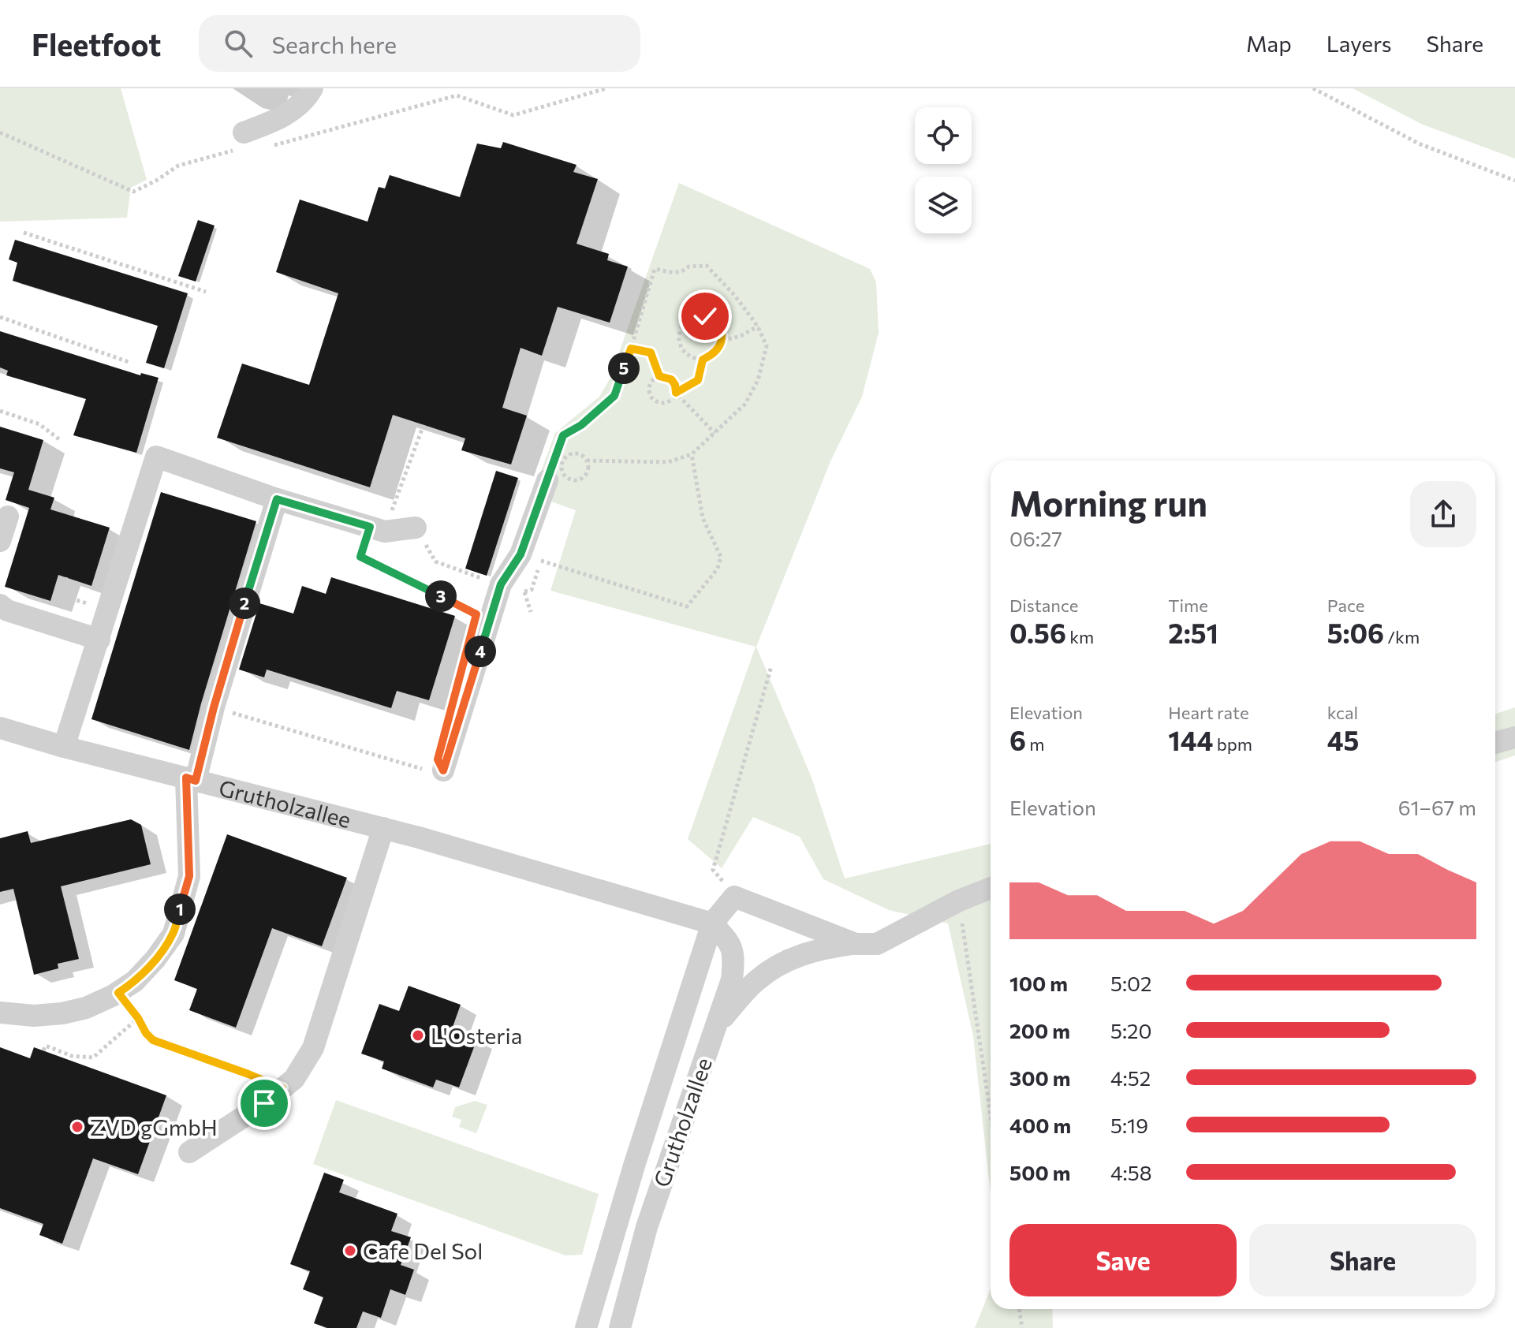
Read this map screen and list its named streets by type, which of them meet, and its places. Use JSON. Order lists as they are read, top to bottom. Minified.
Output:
{"streets":{"street":["Grutholzallee"]},"places":["L'Osteria","ZVD gGmbH","Cafe Del Sol"],"page":{"header":"Fleetfoot","search":"Search here","nav":["Map","Layers","Share"],"pins":["5","3","2","4","1"],"heading":["Morning run","06:27"],"stats":[["Distance","0.56 km"],["Time","2:51"],["Pace","5:06 /km"],["Elevation","6 m"],["Heart rate","144 bpm"],["kcal","45"]],"chart":["Elevation","61–67 m"],"list":[{"name":"100 m","note":"5:02"},{"name":"200 m","note":"5:20"},{"name":"300 m","note":"4:52"},{"name":"400 m","note":"5:19"},{"name":"500 m","note":"4:58"}],"buttons":["Save","Share"]}}
